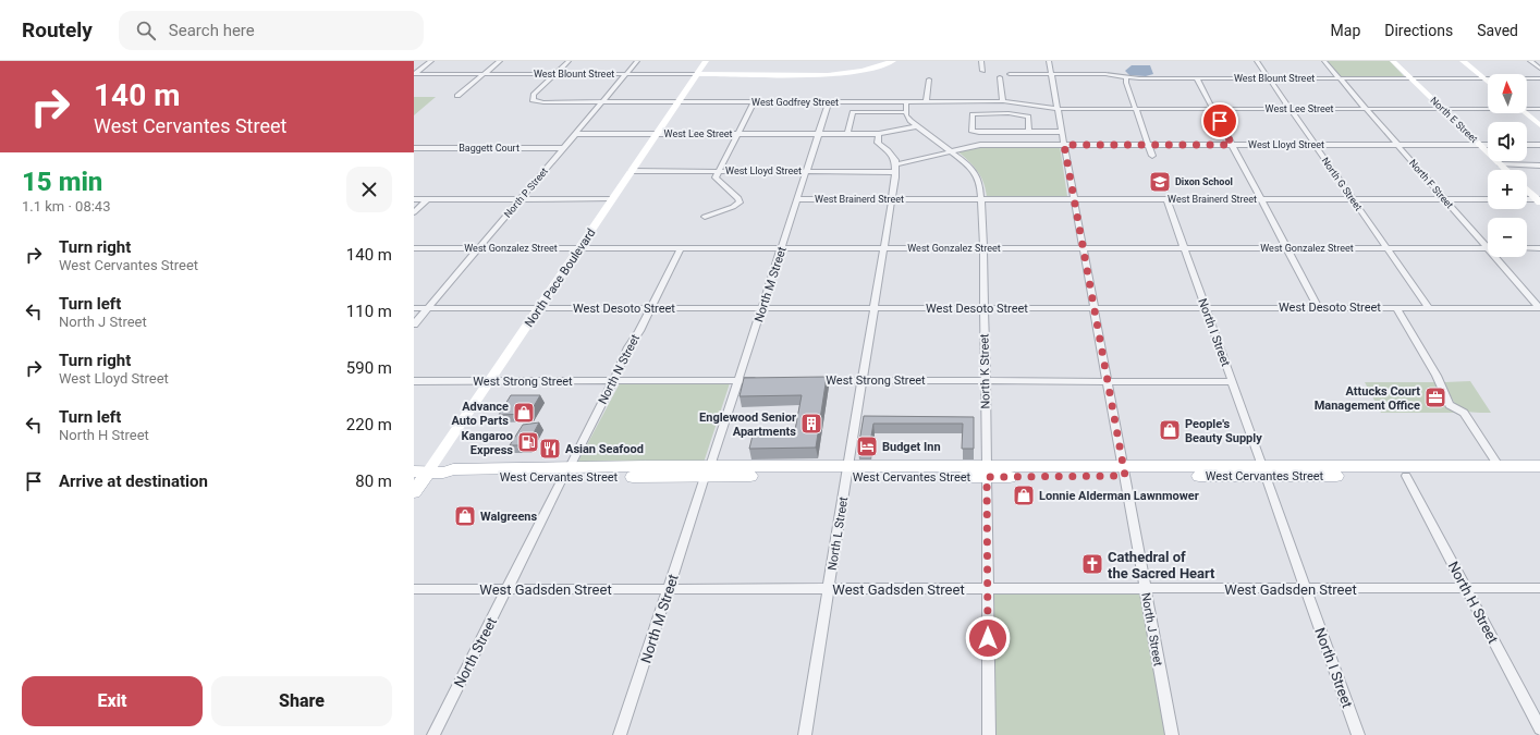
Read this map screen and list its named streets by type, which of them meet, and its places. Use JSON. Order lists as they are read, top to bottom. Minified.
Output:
{"streets":{"main road":["North Pace Boulevard","West Cervantes Street"],"street":["West Blount Street","West Godfrey Street","West Lee Street","North E Street","West Lloyd Street","Baggett Court","North G Street","North F Street","North P Street","West Brainerd Street","West Gonzalez Street","North M Street","West Desoto Street","North I Street","North N Street","North K Street","West Strong Street","North L Street","West Gadsden Street","North H Street","North J Street","North Street"]},"crossings":[["West Blount Street","West Godfrey Street"],["West Blount Street","North E Street"],["West Blount Street","North G Street"],["West Blount Street","North F Street"],["West Blount Street","North P Street"],["West Blount Street","North Pace Boulevard"],["West Blount Street","North J Street"],["West Godfrey Street","West Lee Street"],["West Godfrey Street","North P Street"],["West Godfrey Street","North Pace Boulevard"],["West Godfrey Street","North M Street"],["West Godfrey Street","North J Street"],["West Lee Street","North E Street"],["West Lee Street","North G Street"],["West Lee Street","North F Street"],["West Lee Street","North P Street"],["West Lee Street","North Pace Boulevard"],["West Lee Street","North M Street"],["West Lee Street","North K Street"],["West Lee Street","North J Street"],["North E Street","West Lloyd Street"],["West Lloyd Street","North G Street"],["West Lloyd Street","North F Street"],["West Lloyd Street","North Pace Boulevard"],["West Lloyd Street","North M Street"],["West Lloyd Street","North K Street"],["West Lloyd Street","North L Street"],["West Lloyd Street","North J Street"],["Baggett Court","North P Street"],["North G Street","West Brainerd Street"],["North G Street","West Gonzalez Street"],["North G Street","West Desoto Street"],["North F Street","West Brainerd Street"],["North F Street","West Gonzalez Street"],["North F Street","West Desoto Street"],["North P Street","West Gonzalez Street"],["North P Street","West Desoto Street"],["West Brainerd Street","North M Street"],["West Brainerd Street","North I Street"],["West Brainerd Street","North K Street"],["West Brainerd Street","North L Street"],["West Brainerd Street","North J Street"],["West Gonzalez Street","North Pace Boulevard"],["West Gonzalez Street","North M Street"],["West Gonzalez Street","North I Street"],["West Gonzalez Street","North N Street"],["West Gonzalez Street","North K Street"],["West Gonzalez Street","North L Street"],["West Gonzalez Street","North J Street"],["North Pace Boulevard","West Desoto Street"],["North Pace Boulevard","West Strong Street"],["North Pace Boulevard","West Cervantes Street"],["North M Street","West Desoto Street"],["North M Street","West Strong Street"],["North M Street","West Cervantes Street"],["North M Street","West Gadsden Street"],["West Desoto Street","North I Street"],["West Desoto Street","North N Street"],["West Desoto Street","North K Street"],["West Desoto Street","North L Street"],["West Desoto Street","North J Street"],["North I Street","West Strong Street"],["North I Street","West Cervantes Street"],["North I Street","West Gadsden Street"],["North N Street","West Strong Street"],["North N Street","West Cervantes Street"],["North N Street","North Street"],["North K Street","West Strong Street"],["North K Street","West Cervantes Street"],["North K Street","West Gadsden Street"],["West Strong Street","North L Street"],["West Strong Street","North J Street"],["West Cervantes Street","North L Street"],["West Cervantes Street","North H Street"],["West Cervantes Street","North J Street"],["West Cervantes Street","North Street"],["North L Street","West Gadsden Street"],["West Gadsden Street","North H Street"],["West Gadsden Street","North J Street"],["West Gadsden Street","North Street"]],"places":{"school or university":["Dixon School"],"office":["Attucks Court Management Office"],"shop":["Advance Auto Parts","People's Beauty Supply","Lonnie Alderman Lawnmower","Walgreens"],"building":["Englewood Senior Apartments"],"fuel station":["Kangaroo Express"],"hotel":["Budget Inn"],"restaurant":["Asian Seafood"],"church":["Cathedral of the Sacred Heart"]},"north":"top","page":{"header":"Routely","search":"Search here","nav":["Map","Directions","Saved"],"turn":["140 m","West Cervantes Street"],"map_buttons":["+","−"],"heading":["15 min","1.1 km · 08:43"],"list":[{"name":"Turn right","note":"West Cervantes Street","value":"140 m"},{"name":"Turn left","note":"North J Street","value":"110 m"},{"name":"Turn right","note":"West Lloyd Street","value":"590 m"},{"name":"Turn left","note":"North H Street","value":"220 m"},{"name":"Arrive at destination","value":"80 m"}],"buttons":["Exit","Share"]}}
